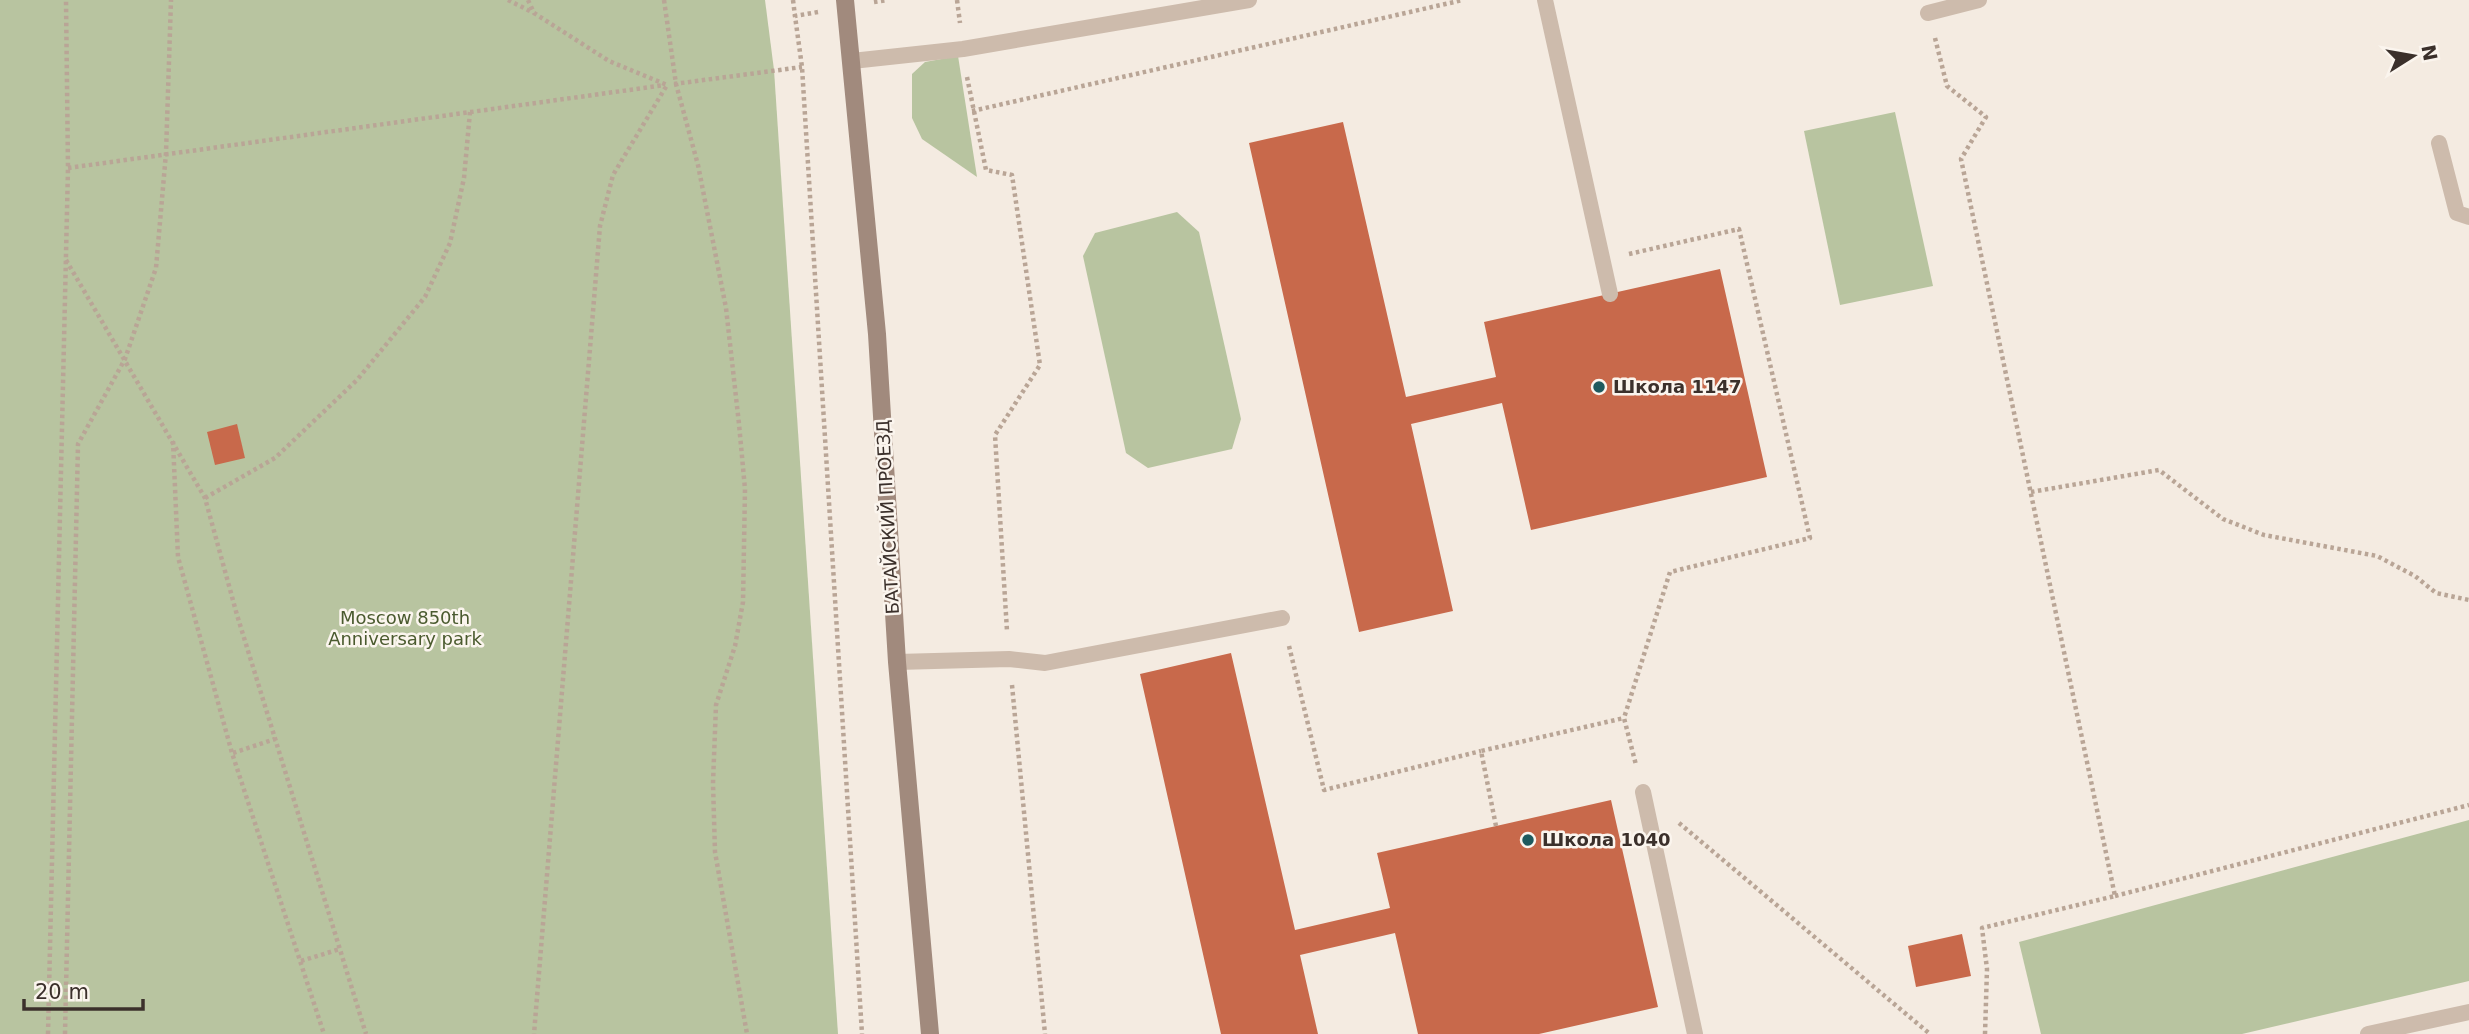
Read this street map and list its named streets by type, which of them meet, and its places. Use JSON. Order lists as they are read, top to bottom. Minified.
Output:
{"streets":{"main road":["БАТАЙСКИЙ ПРОЕЗД"]},"parks":["Moscow 850th Anniversary park"],"places":["Школа 1147","Школа 1040"],"scale_bar":"20 m","north":"right"}
